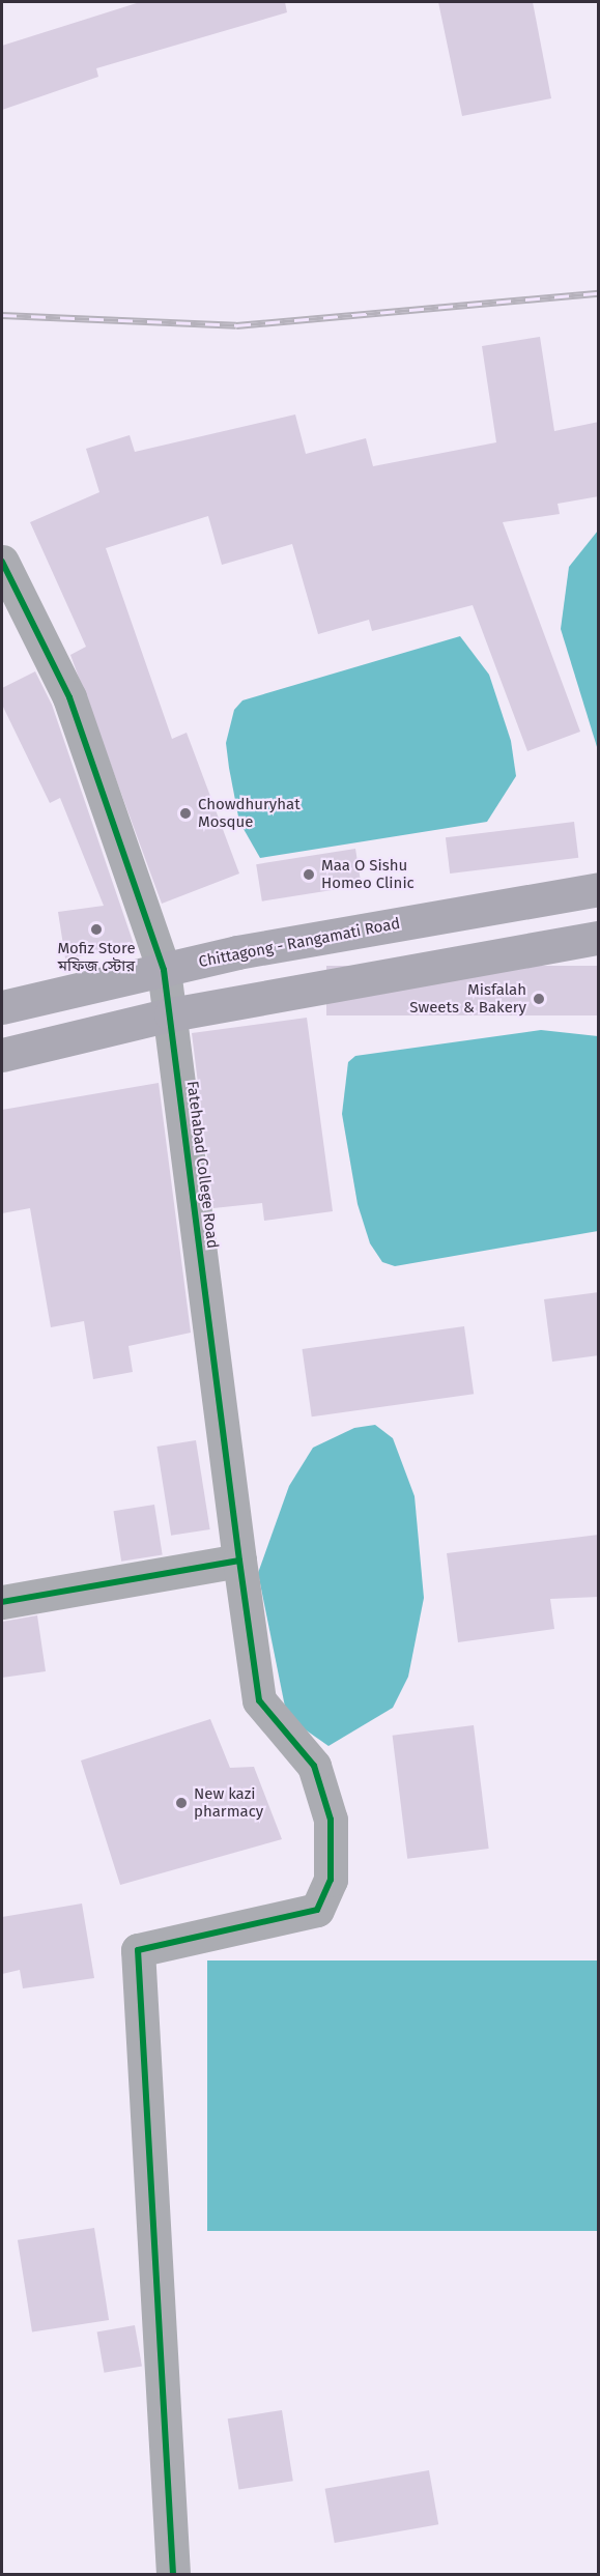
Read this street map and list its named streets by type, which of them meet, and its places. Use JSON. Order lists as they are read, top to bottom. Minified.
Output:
{"streets":{"highway":["Chittagong - Rangamati Road"],"street":["Fatehabad College Road"]},"crossings":[["Chittagong - Rangamati Road","Fatehabad College Road"]],"places":["Chowdhuryhat Mosque","Maa O Sishu Homeo Clinic","Mofiz Store মফিজ স্টোর","Misfalah Sweets & Bakery","New kazi pharmacy"]}
